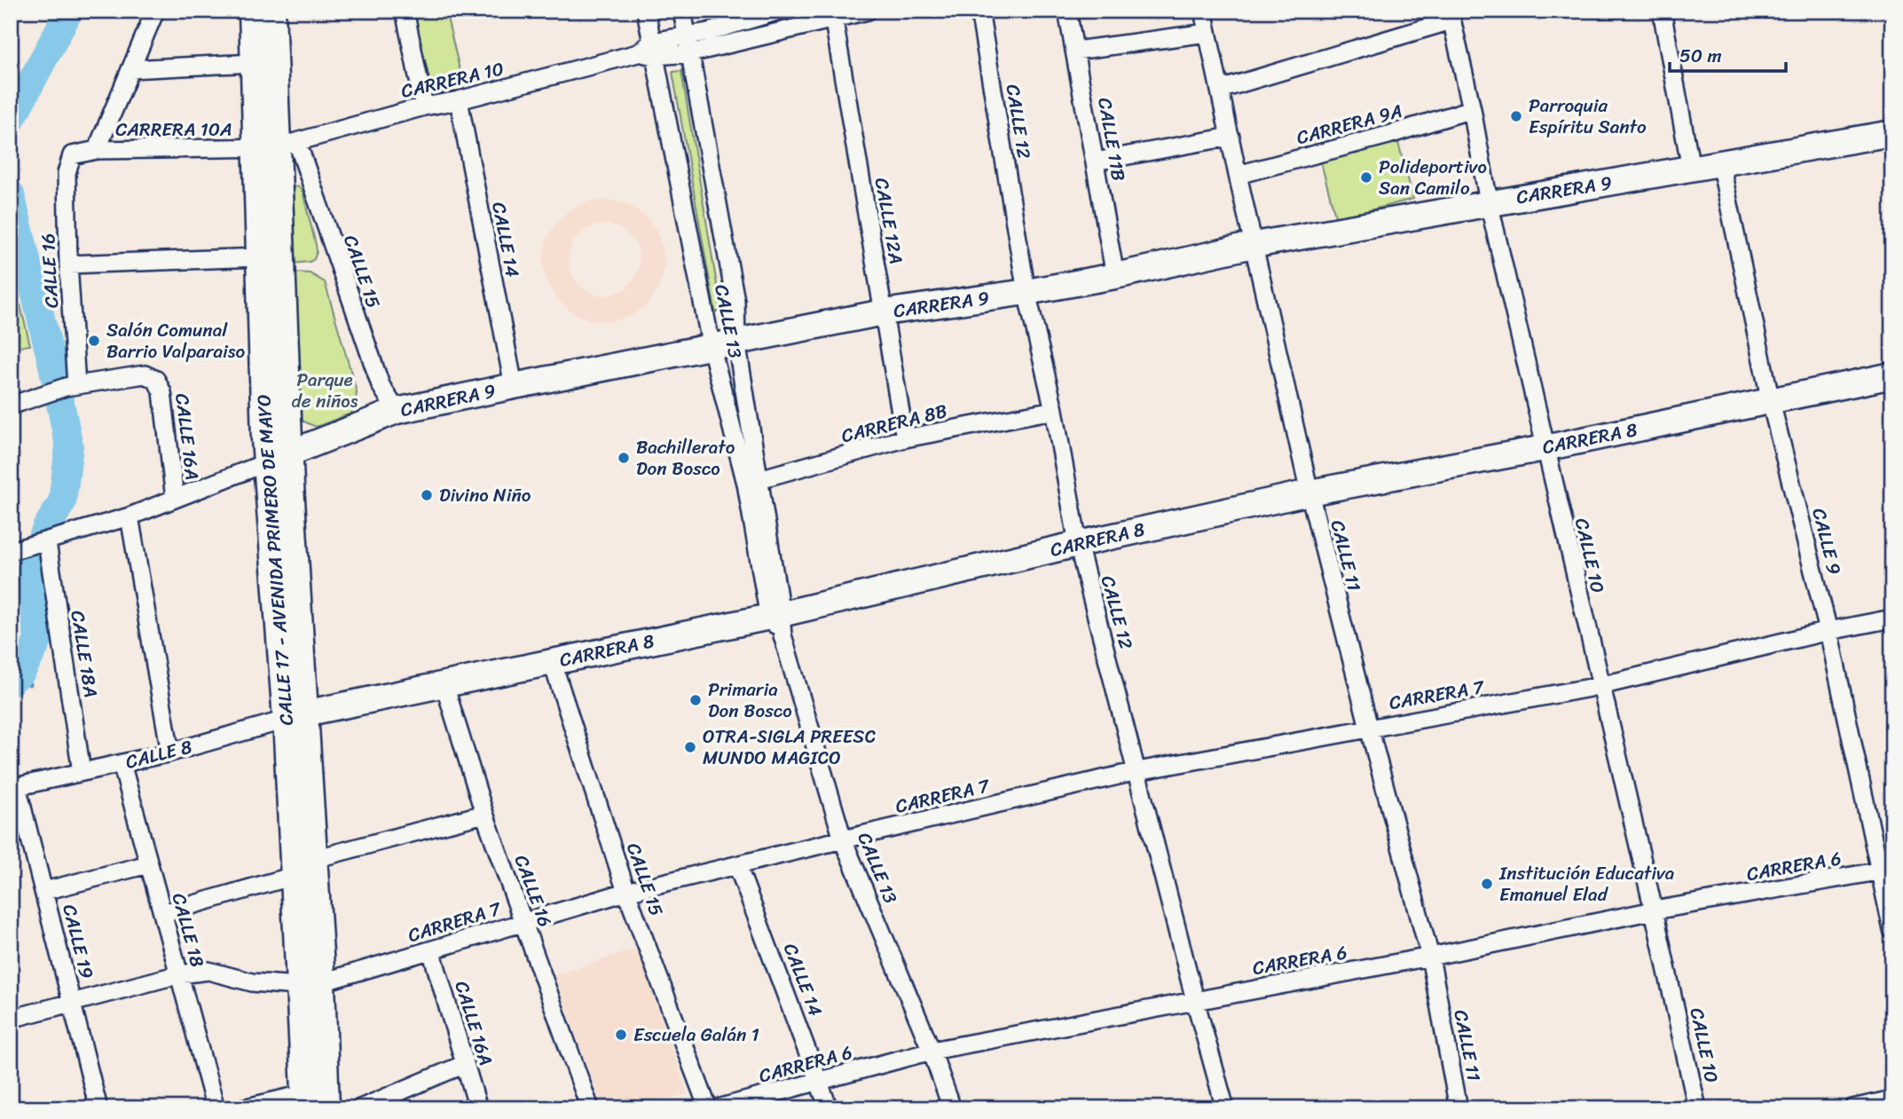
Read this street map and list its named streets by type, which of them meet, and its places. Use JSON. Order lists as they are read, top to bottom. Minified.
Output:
{"streets":{"main road":["CARRERA 9","CARRERA 8","CALLE 17 - AVENIDA PRIMERO DE MAYO"],"street":["CARRERA 10","CALLE 12","CARRERA 9A","CARRERA 10A","CALLE 11B","CALLE 12A","CALLE 14","CALLE 16","CALLE 15","CALLE 13","CARRERA 8B","CALLE 16A","CALLE 9","CALLE 11","CALLE 10","CALLE 18A","CARRERA 7","CALLE 8","CARRERA 6","CALLE 18","CALLE 19"]},"crossings":[["CARRERA 10","CARRERA 10A"],["CARRERA 10","CALLE 14"],["CARRERA 10","CALLE 15"],["CARRERA 10","CALLE 13"],["CARRERA 10","CALLE 17 - AVENIDA PRIMERO DE MAYO"],["CALLE 12","CARRERA 9"],["CALLE 12","CARRERA 8B"],["CALLE 12","CARRERA 8"],["CALLE 12","CARRERA 7"],["CALLE 12","CARRERA 6"],["CARRERA 9A","CALLE 11"],["CARRERA 9A","CALLE 10"],["CARRERA 10A","CALLE 16"],["CARRERA 10A","CALLE 15"],["CARRERA 10A","CALLE 17 - AVENIDA PRIMERO DE MAYO"],["CALLE 11B","CARRERA 9"],["CARRERA 9","CALLE 12A"],["CARRERA 9","CALLE 14"],["CARRERA 9","CALLE 15"],["CARRERA 9","CALLE 13"],["CARRERA 9","CALLE 16A"],["CARRERA 9","CALLE 9"],["CARRERA 9","CALLE 11"],["CARRERA 9","CALLE 10"],["CARRERA 9","CALLE 17 - AVENIDA PRIMERO DE MAYO"],["CARRERA 9","CALLE 18A"],["CALLE 12A","CARRERA 8B"],["CALLE 14","CARRERA 7"],["CALLE 14","CARRERA 6"],["CALLE 16","CALLE 16A"],["CALLE 16","CARRERA 8"],["CALLE 16","CARRERA 7"],["CALLE 15","CARRERA 8"],["CALLE 15","CALLE 17 - AVENIDA PRIMERO DE MAYO"],["CALLE 15","CARRERA 7"],["CALLE 13","CARRERA 8B"],["CALLE 13","CARRERA 8"],["CALLE 13","CARRERA 7"],["CALLE 13","CARRERA 6"],["CALLE 16A","CARRERA 7"],["CARRERA 8","CALLE 9"],["CARRERA 8","CALLE 11"],["CARRERA 8","CALLE 10"],["CARRERA 8","CALLE 17 - AVENIDA PRIMERO DE MAYO"],["CARRERA 8","CALLE 8"],["CALLE 9","CARRERA 7"],["CALLE 9","CARRERA 6"],["CALLE 11","CARRERA 7"],["CALLE 11","CARRERA 6"],["CALLE 10","CARRERA 7"],["CALLE 10","CARRERA 6"],["CALLE 17 - AVENIDA PRIMERO DE MAYO","CARRERA 7"],["CALLE 17 - AVENIDA PRIMERO DE MAYO","CALLE 8"],["CALLE 18A","CALLE 8"],["CARRERA 7","CALLE 18"],["CARRERA 7","CALLE 19"],["CALLE 8","CALLE 18"],["CALLE 8","CALLE 19"]],"parks":["Parque de niños"],"places":["Parroquia Espíritu Santo","Polideportivo San Camilo","Salón Comunal Barrio Valparaiso","Bachillerato Don Bosco","Divino Niño","Primaria Don Bosco","OTRA-SIGLA PREESC MUNDO MAGICO","Institución Educativa Emanuel Elad","Escuela Galán 1"],"scale_bar":"50 m"}
